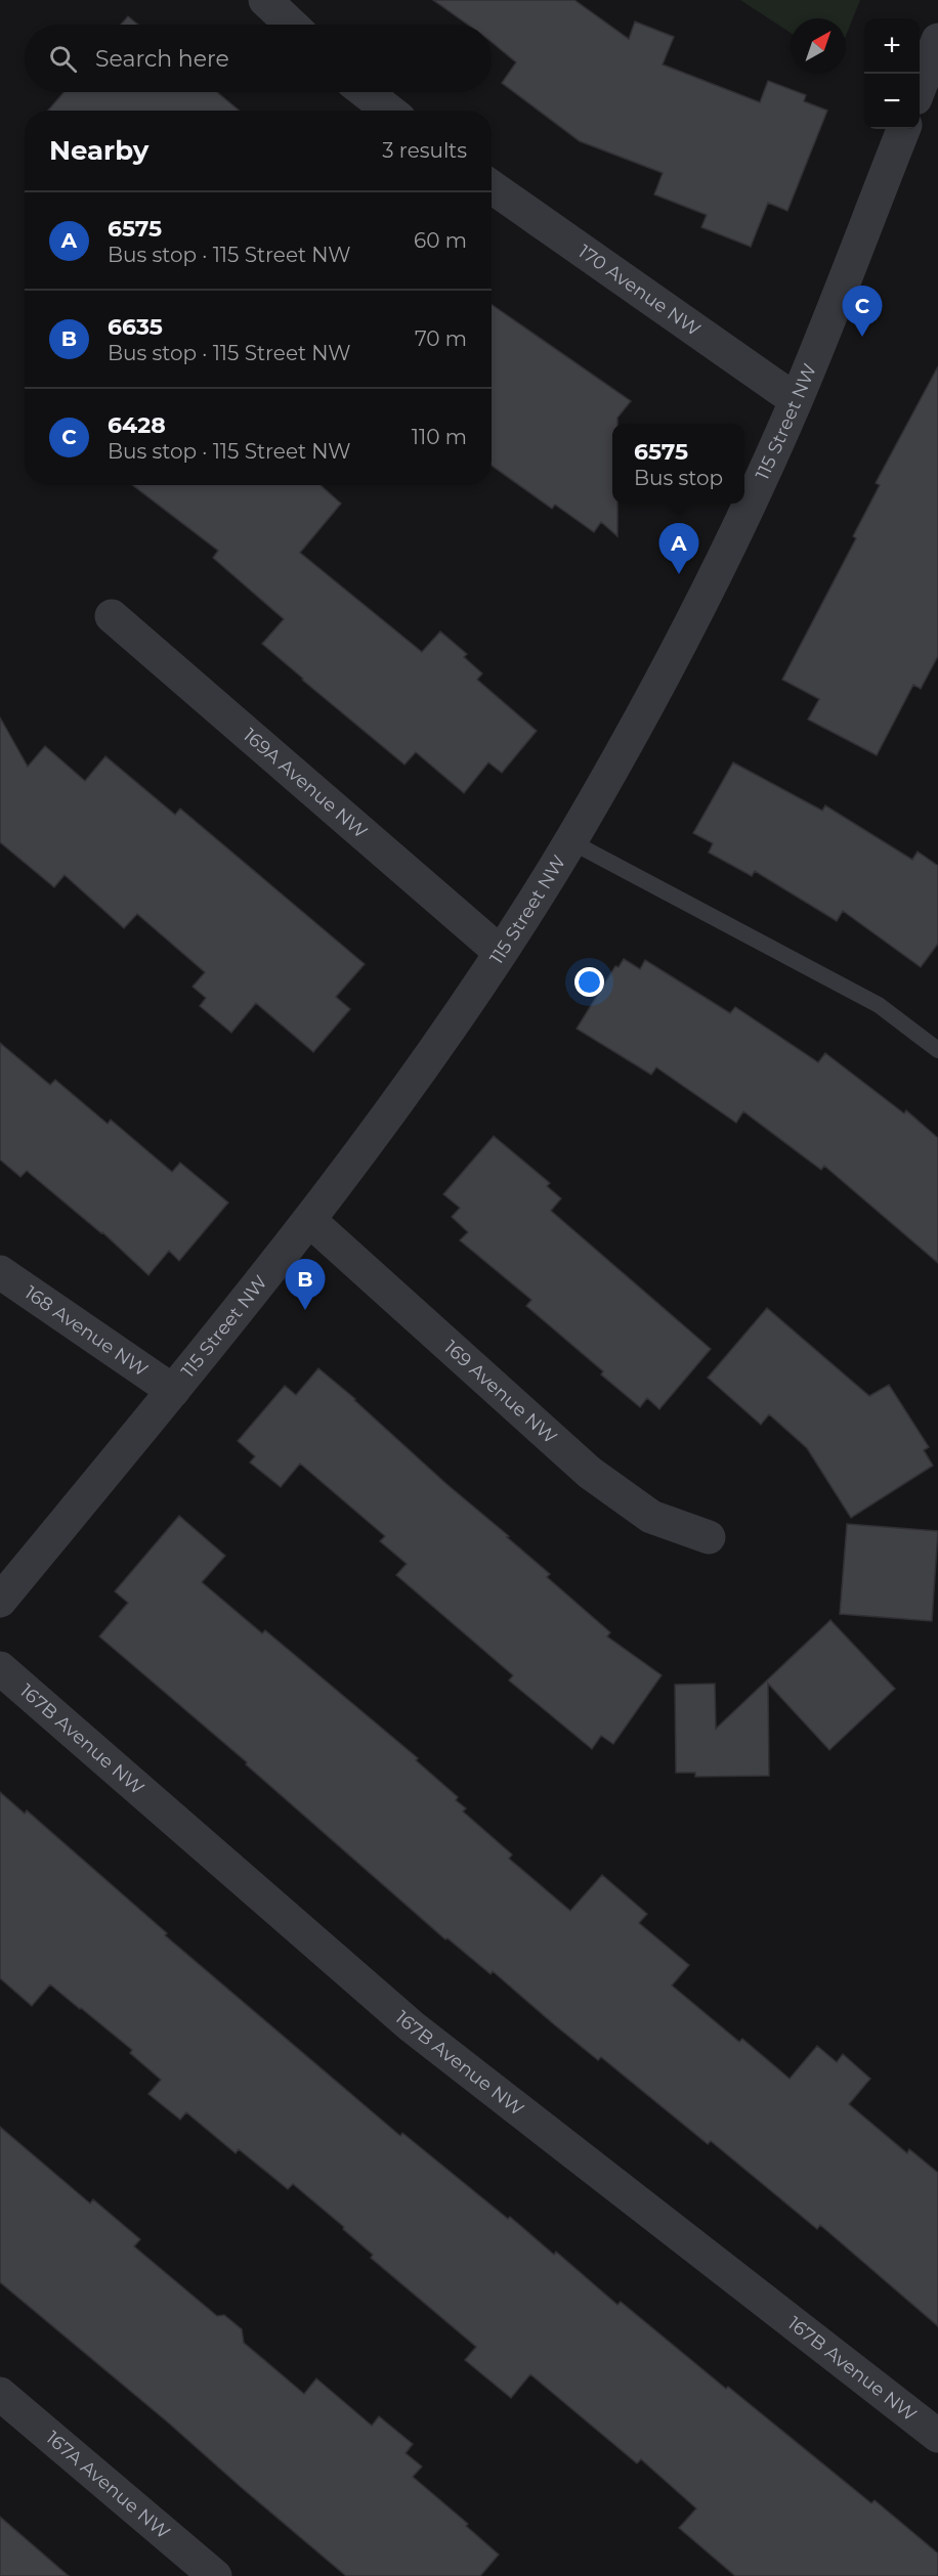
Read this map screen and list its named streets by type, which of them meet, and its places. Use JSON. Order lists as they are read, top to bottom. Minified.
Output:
{"streets":{"street":["170 Avenue NW","115 Street NW","169A Avenue NW","168 Avenue NW","169 Avenue NW","167B Avenue NW","167A Avenue NW"]},"crossings":[["170 Avenue NW","115 Street NW"],["115 Street NW","169A Avenue NW"],["115 Street NW","168 Avenue NW"],["115 Street NW","169 Avenue NW"]],"north":"top right","page":{"map_buttons":["+","−"],"search":"Search here","heading":["Nearby","3 results"],"list":[{"mark":"A","name":"6575","note":"Bus stop · 115 Street NW","value":"60 m"},{"mark":"B","name":"6635","note":"Bus stop · 115 Street NW","value":"70 m"},{"mark":"C","name":"6428","note":"Bus stop · 115 Street NW","value":"110 m"}],"pins":["C","A","B"],"popup":["6575","Bus stop"]}}
